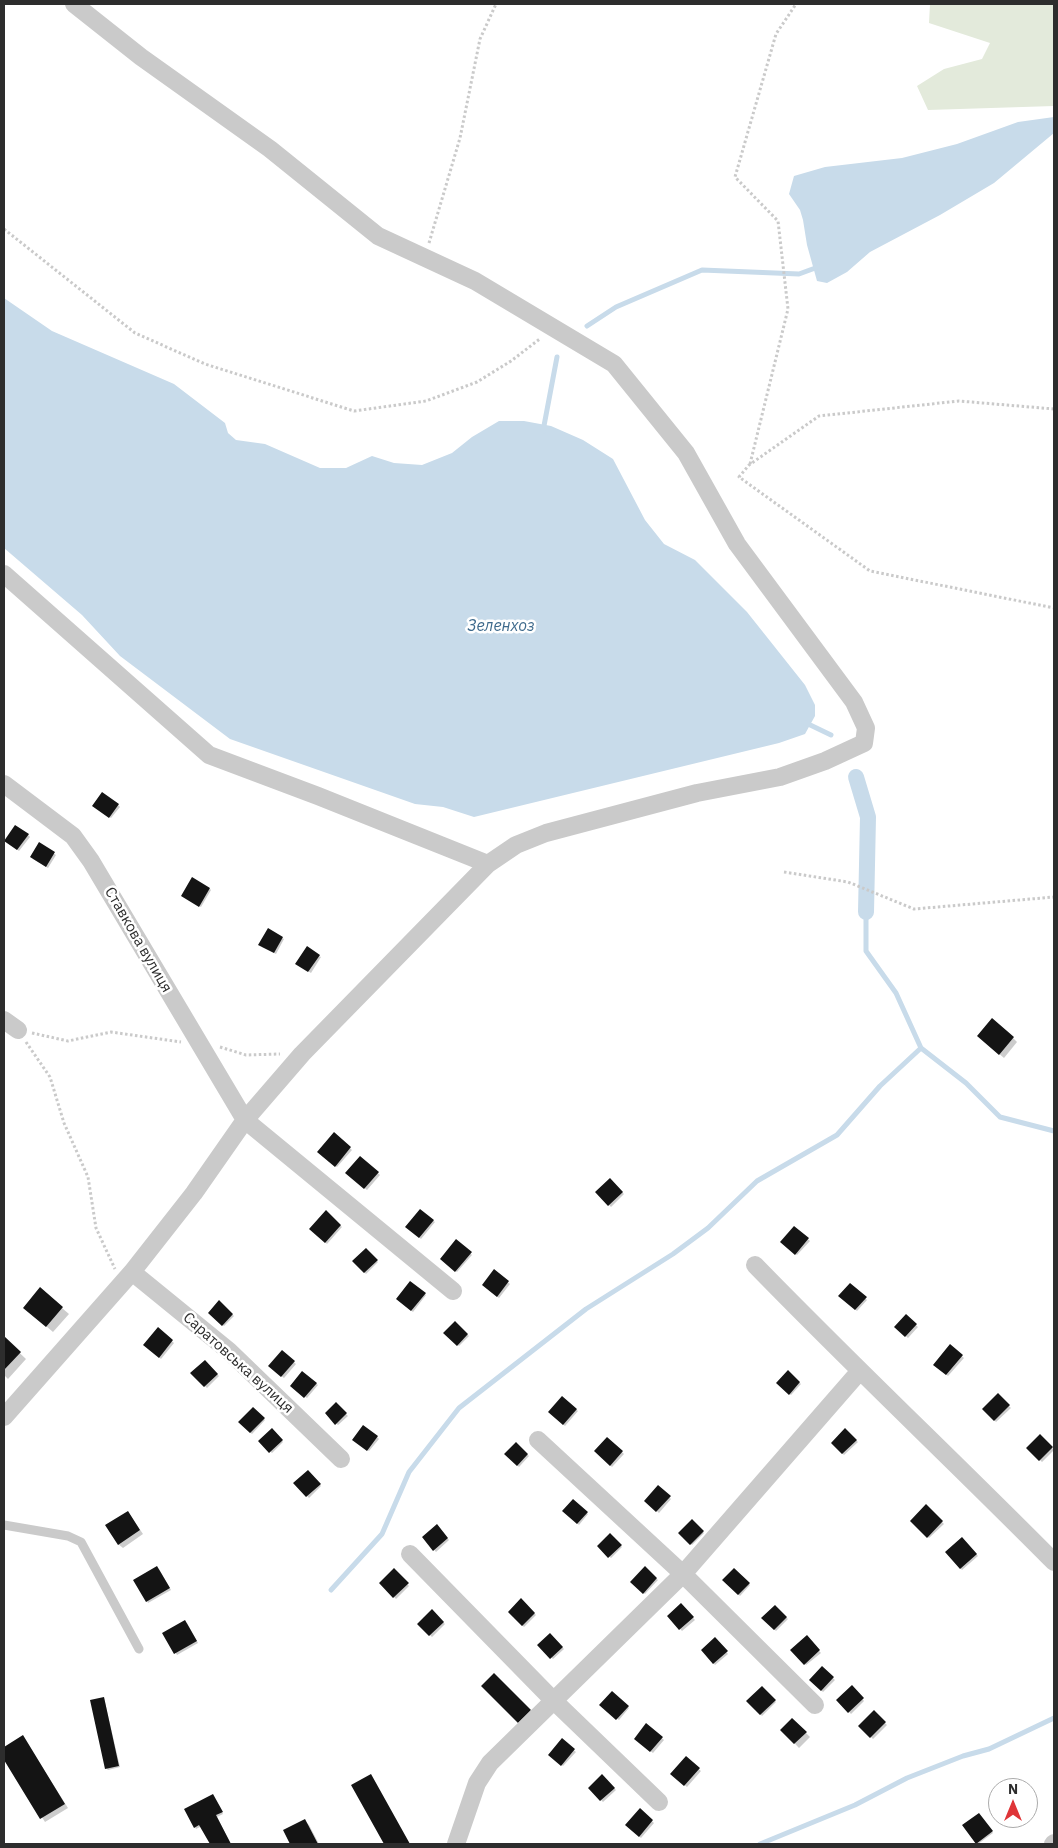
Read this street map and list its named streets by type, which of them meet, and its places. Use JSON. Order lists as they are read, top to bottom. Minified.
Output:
{"streets":{"street":["Ставкова вулиця","Саратовська вулиця"]},"water":["Зеленхоз"],"north":"top"}
